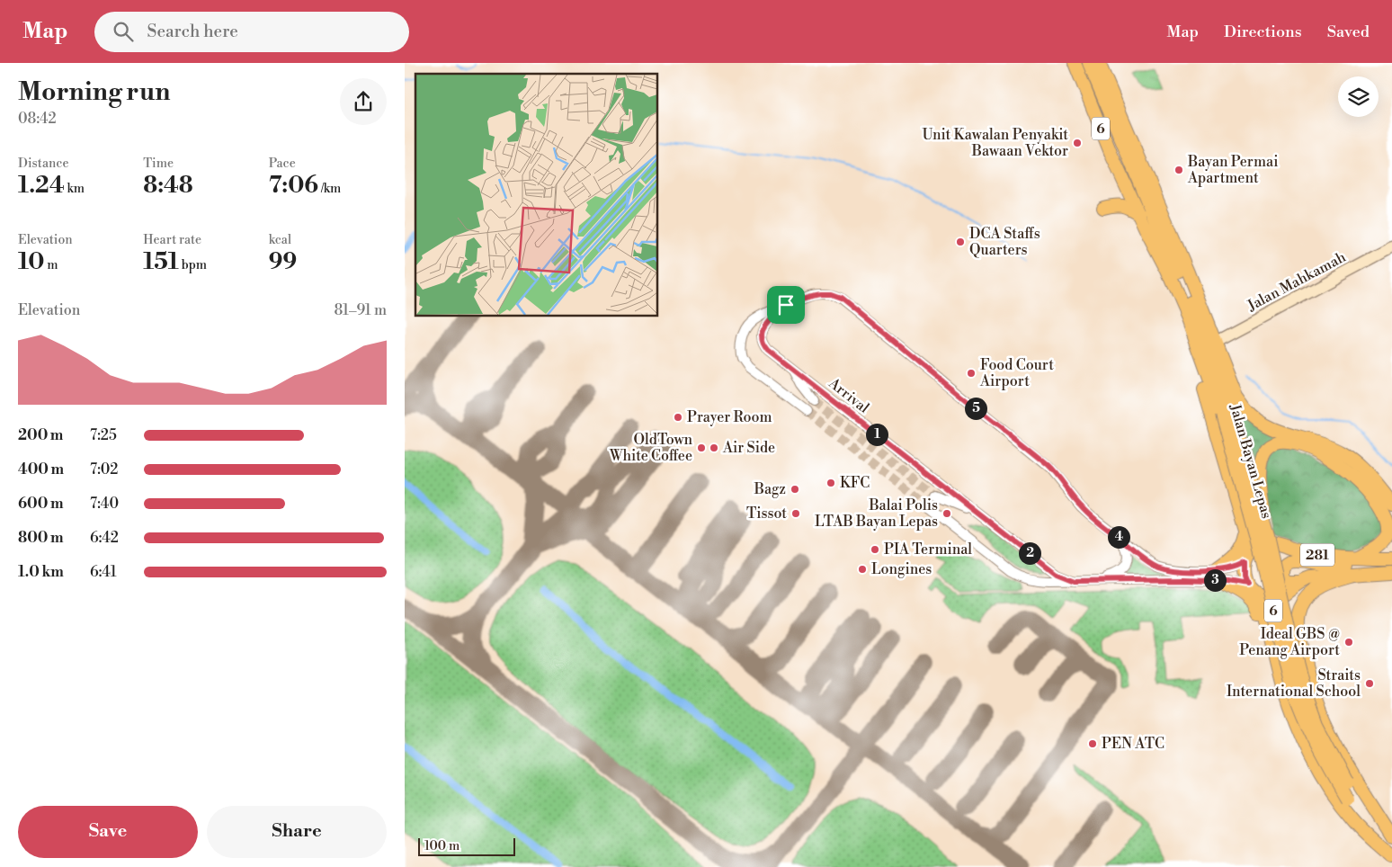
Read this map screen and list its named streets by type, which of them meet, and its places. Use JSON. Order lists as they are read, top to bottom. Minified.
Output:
{"streets":{"main road":["6","Jalan Mahkamah","Jalan Bayan Lepas","281"],"street":["Arrival"]},"places":["Unit Kawalan Penyakit Bawaan Vektor","Bayan Permai Apartment","DCA Staffs Quarters","Food Court Airport","Prayer Room","OldTown White Coffee","Air Side","KFC","Bagz","Tissot","Balai Polis LTAB Bayan Lepas","PIA Terminal","Longines","Ideal GBS @ Penang Airport","Straits International School","PEN ATC"],"scale_bar":"100 m","page":{"header":"Map","search":"Search here","nav":["Map","Directions","Saved"],"heading":["Morning run","08:42"],"stats":[["Distance","1.24 km"],["Time","8:48"],["Pace","7:06 /km"],["Elevation","10 m"],["Heart rate","151 bpm"],["kcal","99"]],"chart":["Elevation","81–91 m"],"pins":["5","1","4","2","3"],"list":[{"name":"200 m","note":"7:25"},{"name":"400 m","note":"7:02"},{"name":"600 m","note":"7:40"},{"name":"800 m","note":"6:42"},{"name":"1.0 km","note":"6:41"}],"buttons":["Save","Share"],"scale":"100 m"}}
